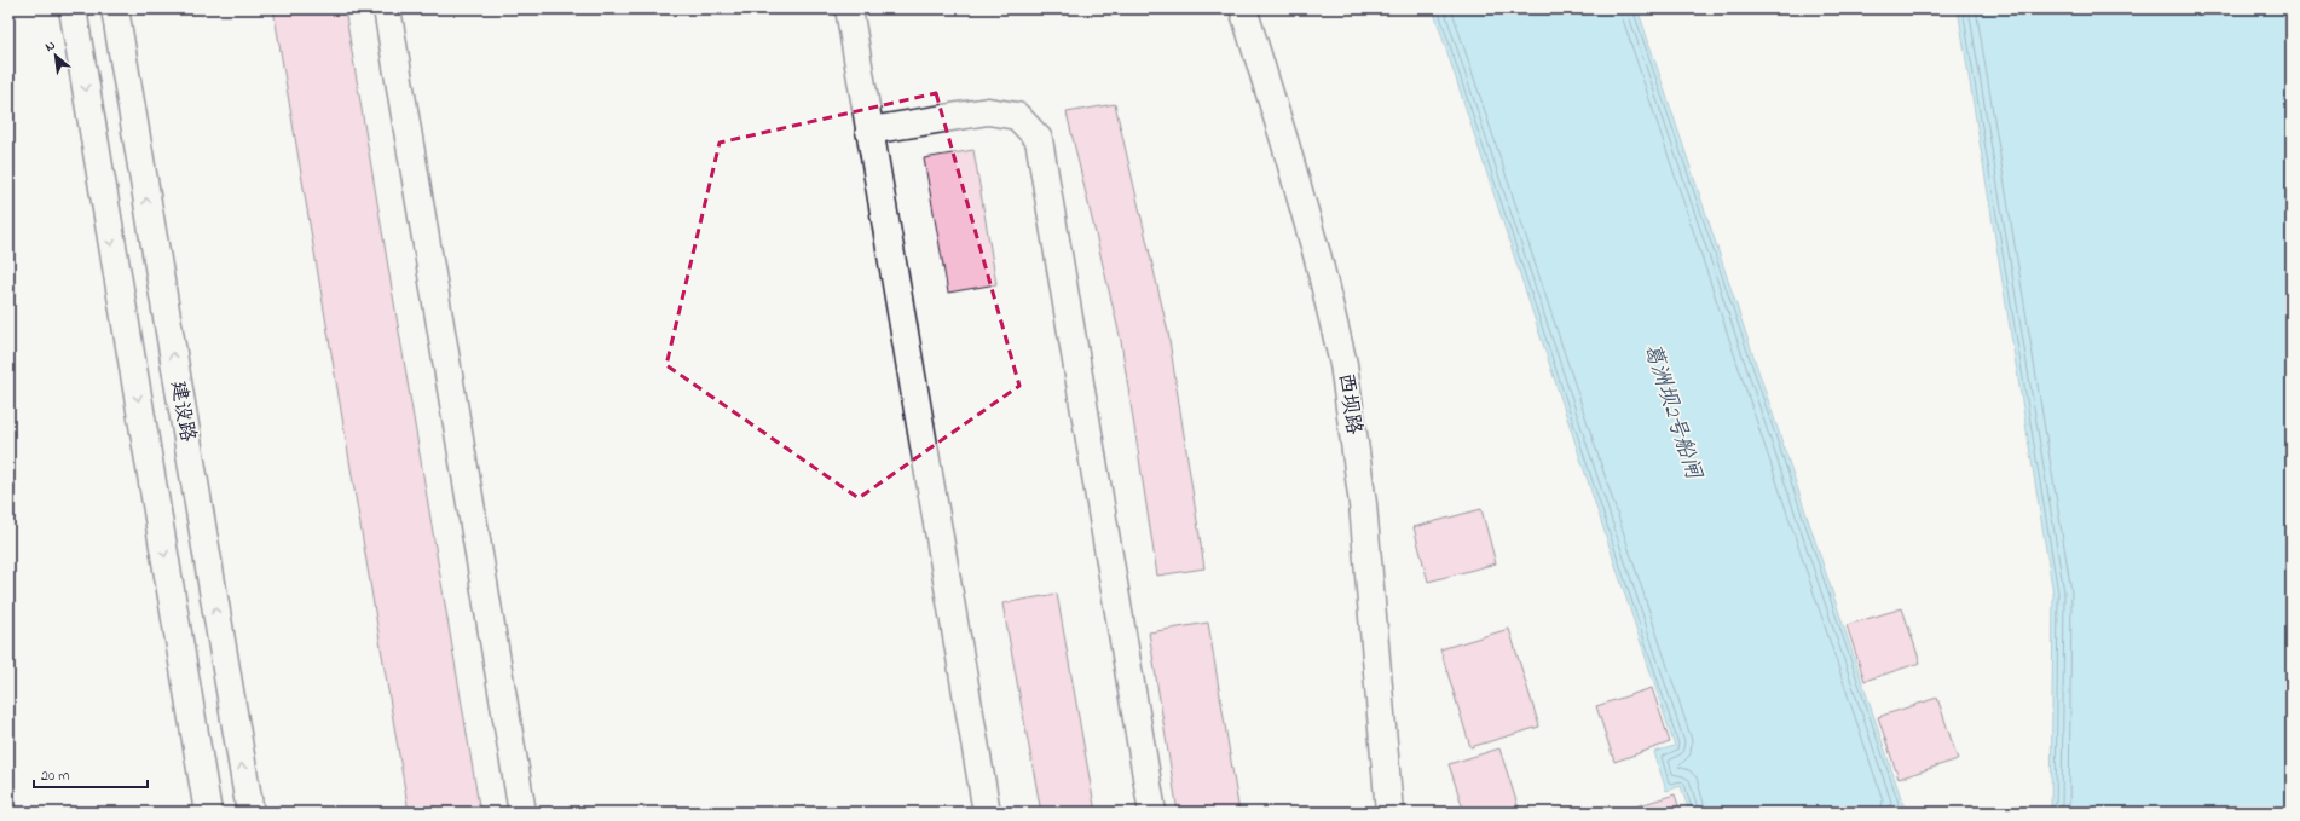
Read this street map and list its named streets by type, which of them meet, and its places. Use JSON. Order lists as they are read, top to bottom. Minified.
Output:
{"streets":{"lane":["西坝路","建设路"]},"water":["葛洲坝2号船闸"],"scale_bar":"20 m","north":"top left"}
